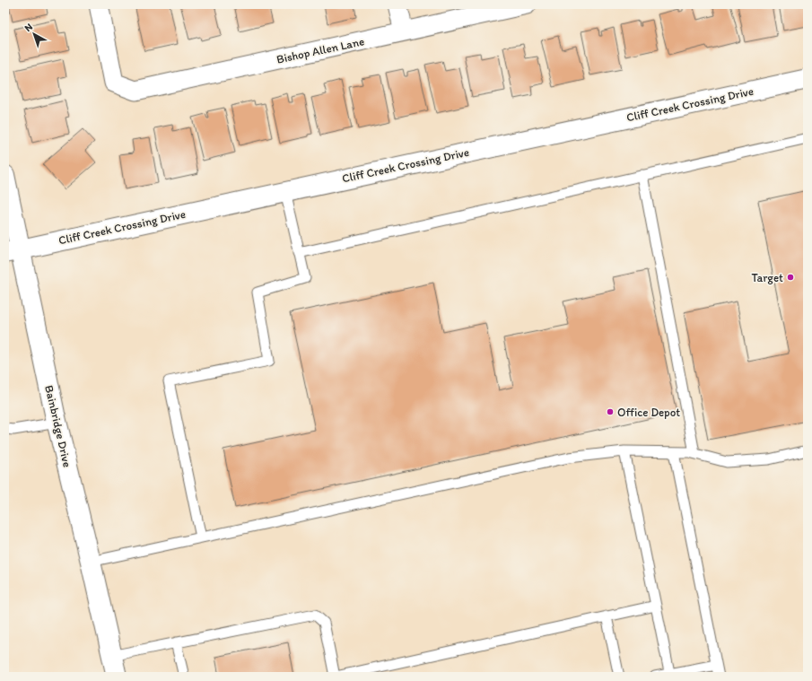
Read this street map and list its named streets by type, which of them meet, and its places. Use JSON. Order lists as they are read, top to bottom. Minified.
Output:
{"streets":{"street":["Bishop Allen Lane","Cliff Creek Crossing Drive","Bainbridge Drive"]},"crossings":[["Cliff Creek Crossing Drive","Bainbridge Drive"]],"places":["Target","Office Depot"],"north":"top left"}
